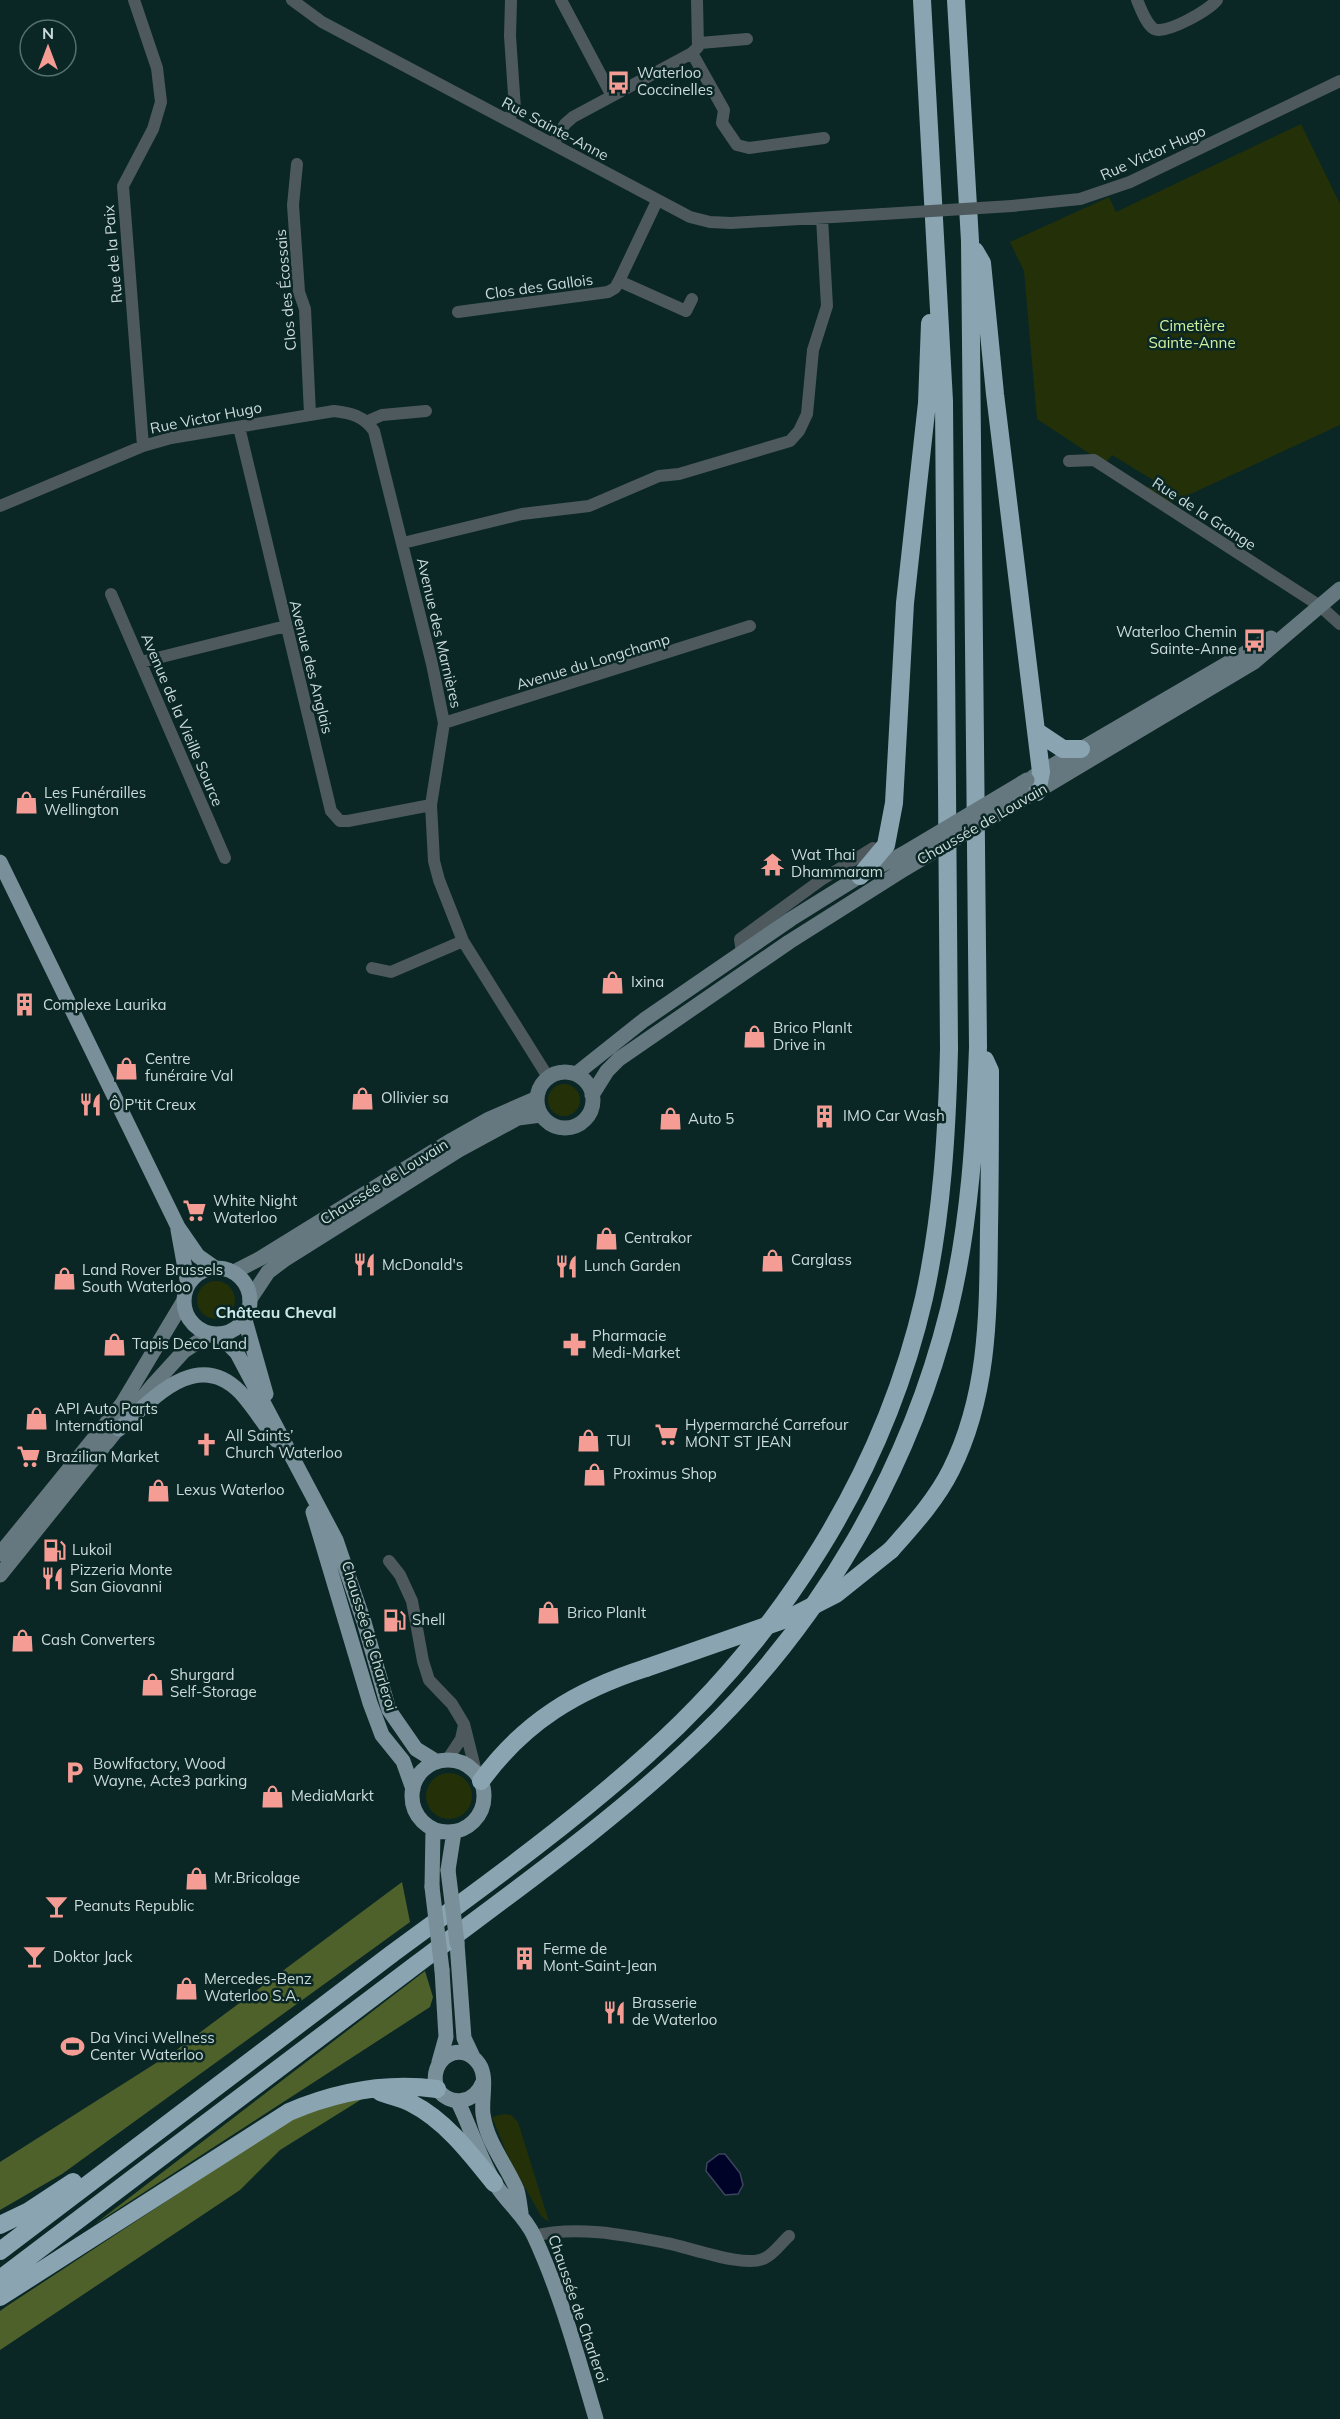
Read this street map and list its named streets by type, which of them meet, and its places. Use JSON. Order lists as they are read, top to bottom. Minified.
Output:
{"streets":{"main road":["Chaussée de Louvain","Chaussée de Charleroi"],"street":["Rue Sainte-Anne","Rue Victor Hugo","Rue de la Paix","Clos des Gallois","Clos des Écossais","Rue de la Grange","Avenue des Marnières","Avenue du Longchamp","Avenue des Anglais","Avenue de la Vieille Source"]},"crossings":[["Rue Sainte-Anne","Rue Victor Hugo"],["Rue Victor Hugo","Rue de la Paix"],["Rue Victor Hugo","Clos des Écossais"],["Rue Victor Hugo","Avenue des Marnières"],["Rue Victor Hugo","Avenue des Anglais"],["Rue de la Grange","Chaussée de Louvain"],["Avenue des Marnières","Avenue du Longchamp"],["Avenue des Marnières","Avenue des Anglais"],["Avenue des Marnières","Chaussée de Louvain"],["Chaussée de Louvain","Chaussée de Charleroi"]],"districts":["Château Cheval"],"parks":["Cimetière Sainte-Anne"],"places":{"bus stop":["Waterloo Coccinelles","Waterloo Chemin Sainte-Anne"],"shop":["Les Funérailles Wellington","Ixina","Brico PlanIt Drive in","Centre funéraire Val","Ollivier sa","Auto 5","Centrakor","Carglass","Land Rover Brussels South Waterloo","Tapis Deco Land","API Auto Parts International","TUI","Proximus Shop","Lexus Waterloo","Brico PlanIt","Cash Converters","Shurgard Self-Storage","MediaMarkt","Mr.Bricolage","Mercedes-Benz Waterloo S.A."],"temple":["Wat Thai Dhammaram"],"building":["Complexe Laurika","IMO Car Wash","Ferme de Mont-Saint-Jean"],"restaurant":["Ô P'tit Creux","McDonald's","Lunch Garden","Pizzeria Monte San Giovanni","Brasserie de Waterloo"],"supermarket":["White Night Waterloo","Hypermarché Carrefour MONT ST JEAN","Brazilian Market"],"pharmacy":["Pharmacie Medi-Market"],"church":["All Saints’ Church Waterloo"],"fuel station":["Lukoil","Shell"],"parking":["Bowlfactory, Wood Wayne, Acte3 parking"],"bar":["Peanuts Republic","Doktor Jack"],"sports":["Da Vinci Wellness Center Waterloo"]},"north":"top"}
